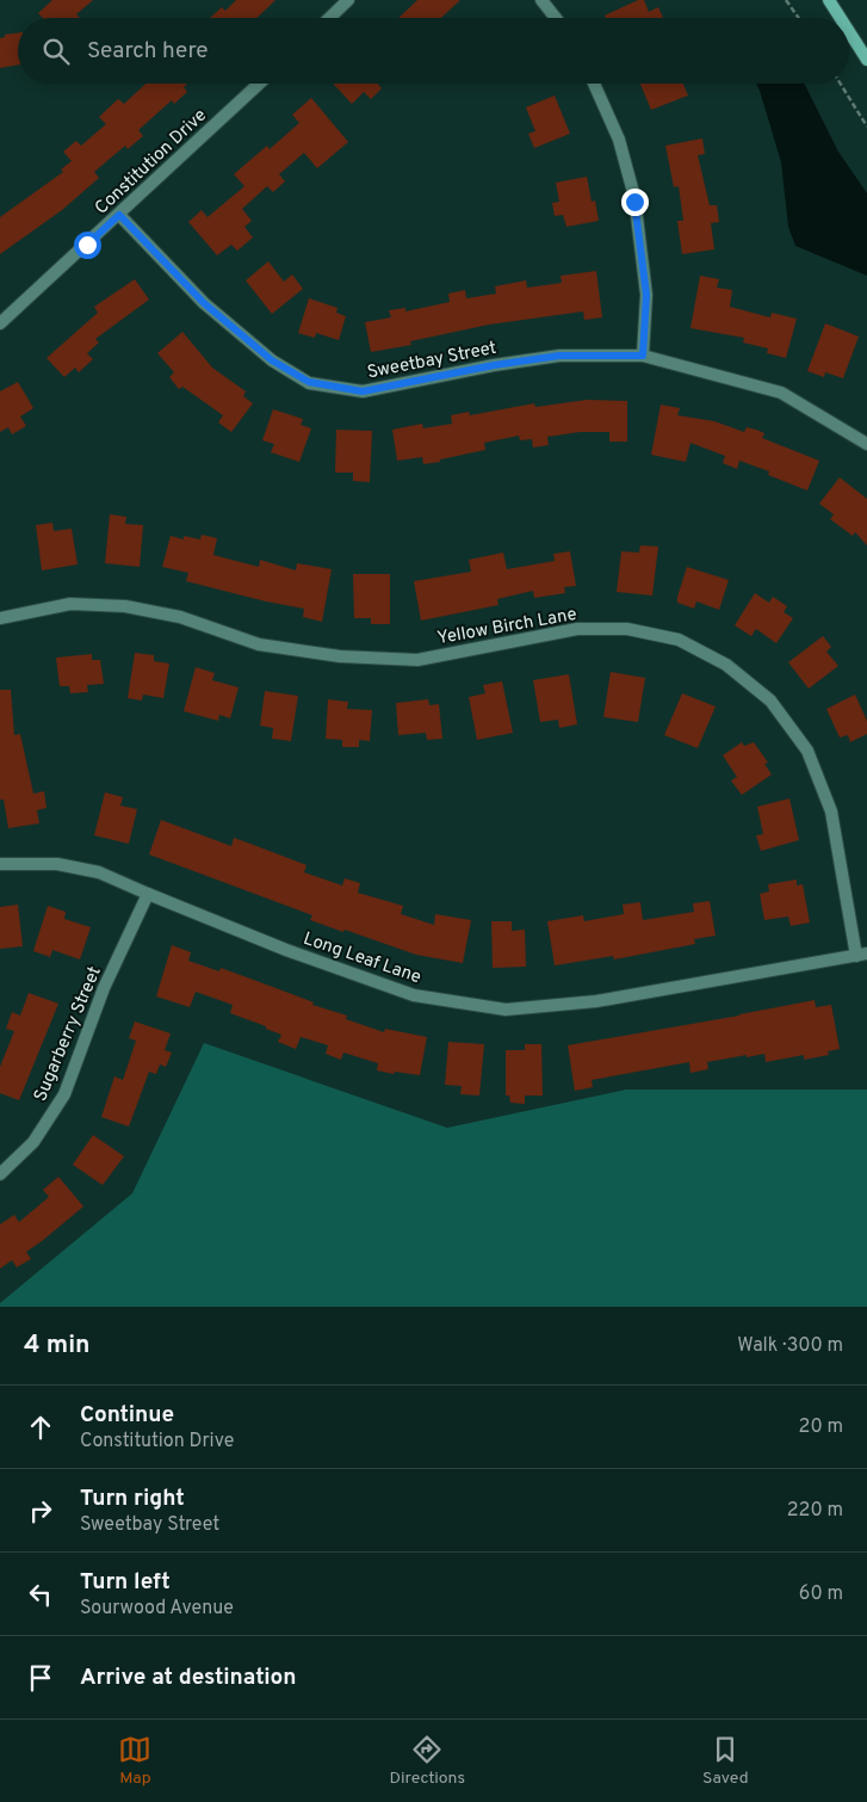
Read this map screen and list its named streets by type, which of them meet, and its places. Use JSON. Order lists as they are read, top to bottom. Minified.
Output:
{"streets":{"street":["Constitution Drive","Sweetbay Street","Yellow Birch Lane","Long Leaf Lane","Sugarberry Street"]},"crossings":[["Constitution Drive","Sweetbay Street"],["Yellow Birch Lane","Long Leaf Lane"],["Long Leaf Lane","Sugarberry Street"]],"page":{"search":"Search here","heading":["4 min","Walk · 300 m"],"list":[["Continue","Constitution Drive","20 m"],["Turn right","Sweetbay Street","220 m"],["Turn left","Sourwood Avenue","60 m"],"Arrive at destination"],"nav":["Map","Directions","Saved"]}}
